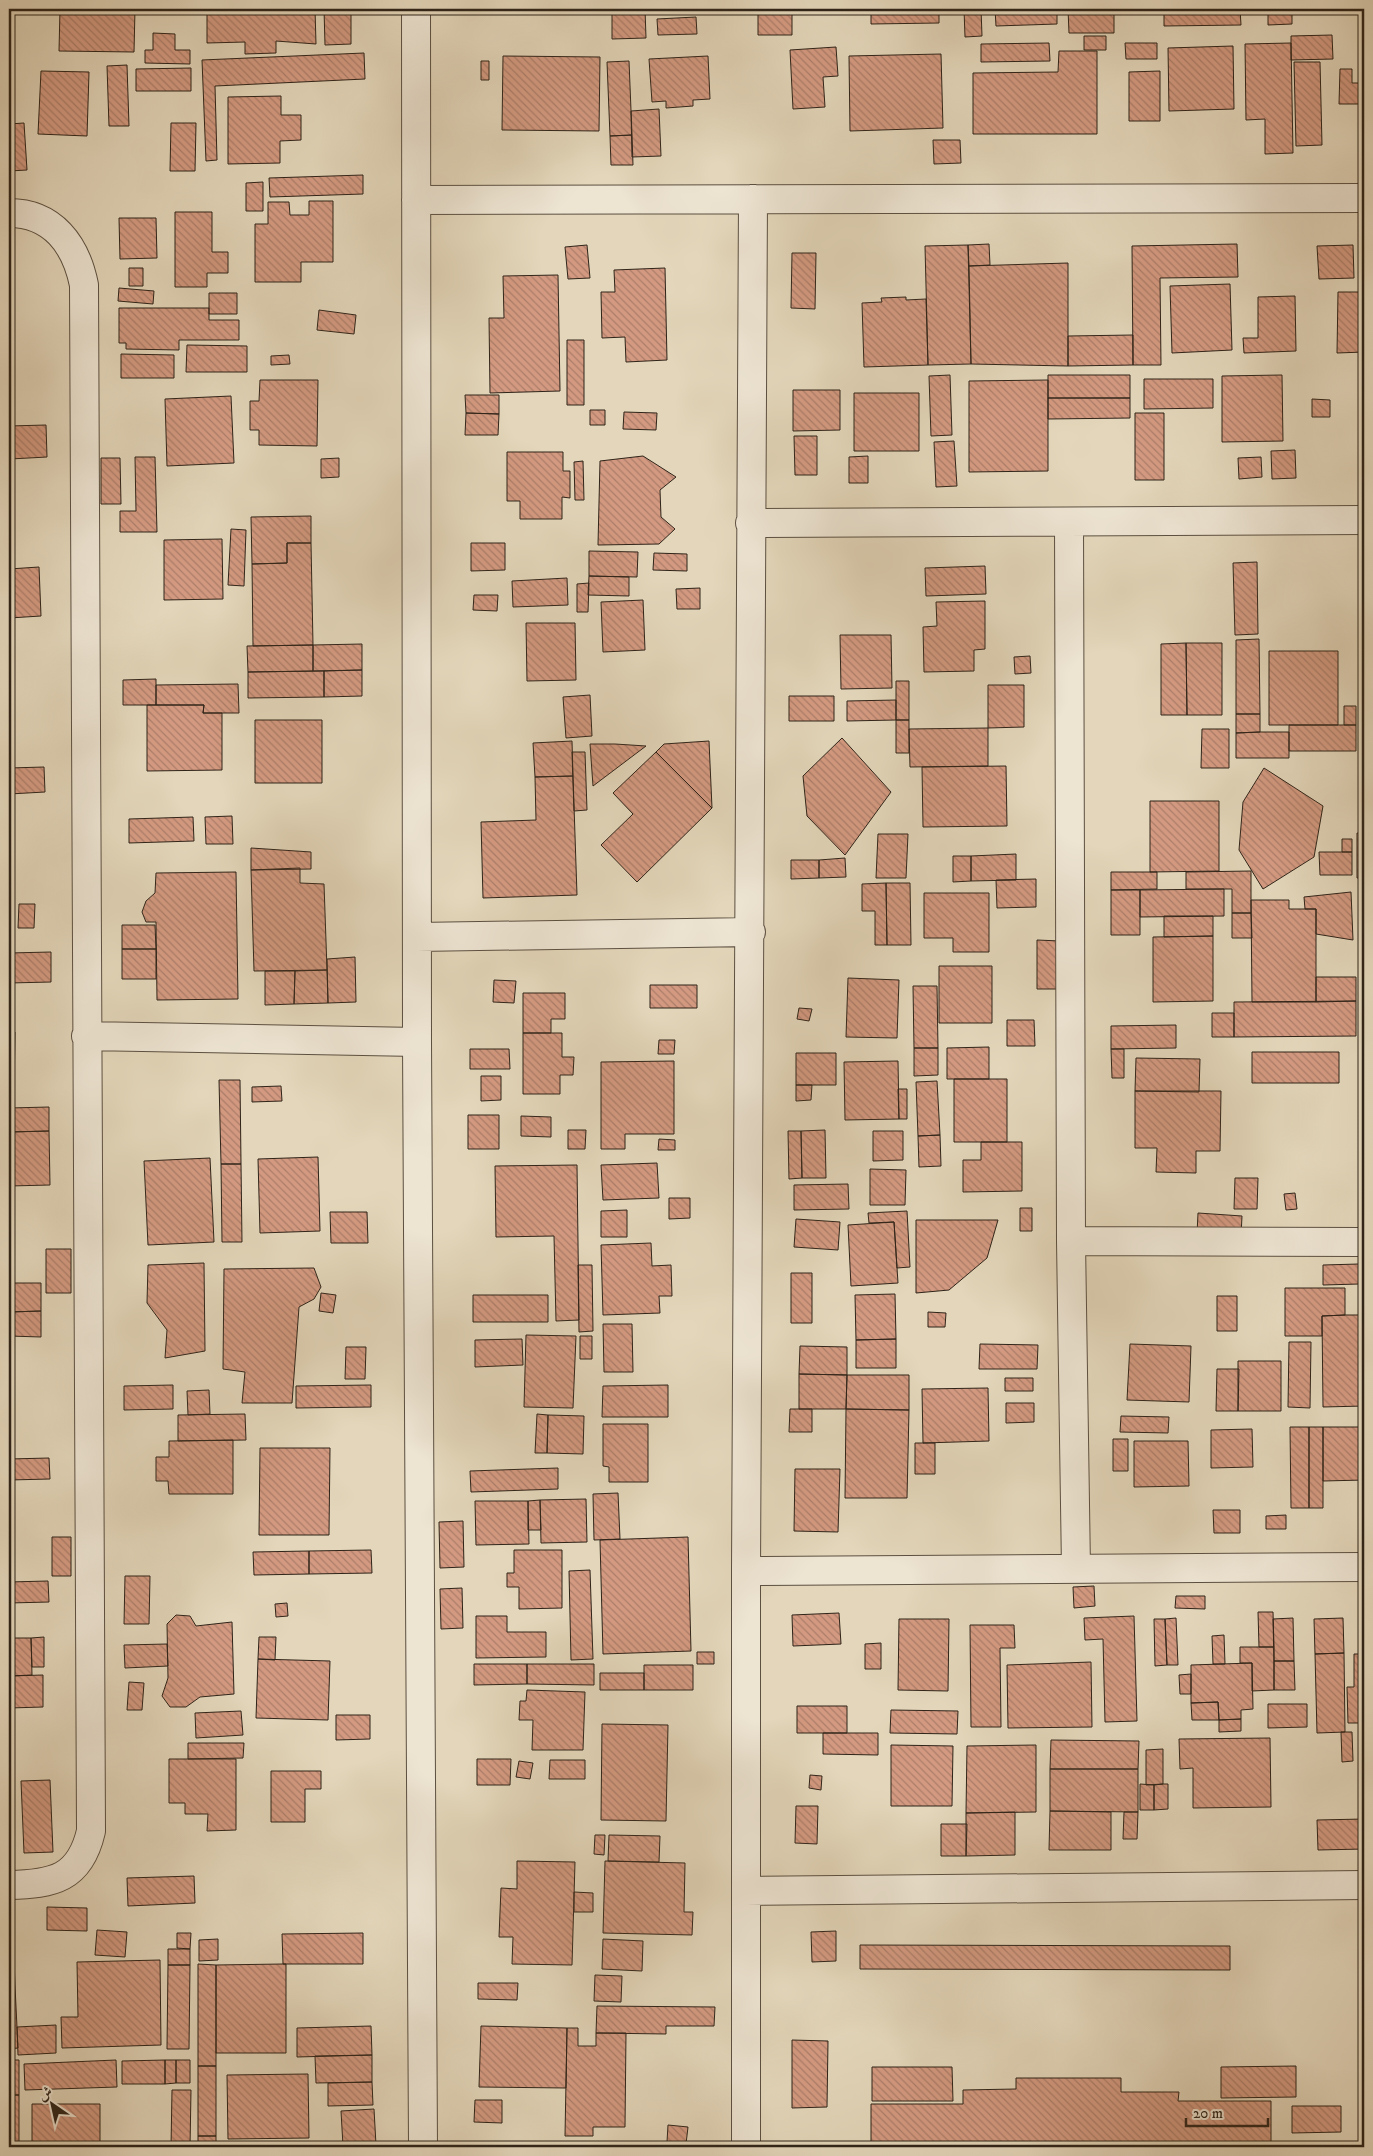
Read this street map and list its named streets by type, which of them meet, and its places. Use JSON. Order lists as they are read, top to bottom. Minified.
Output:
{"scale_bar":"20 m","north":"top left"}
